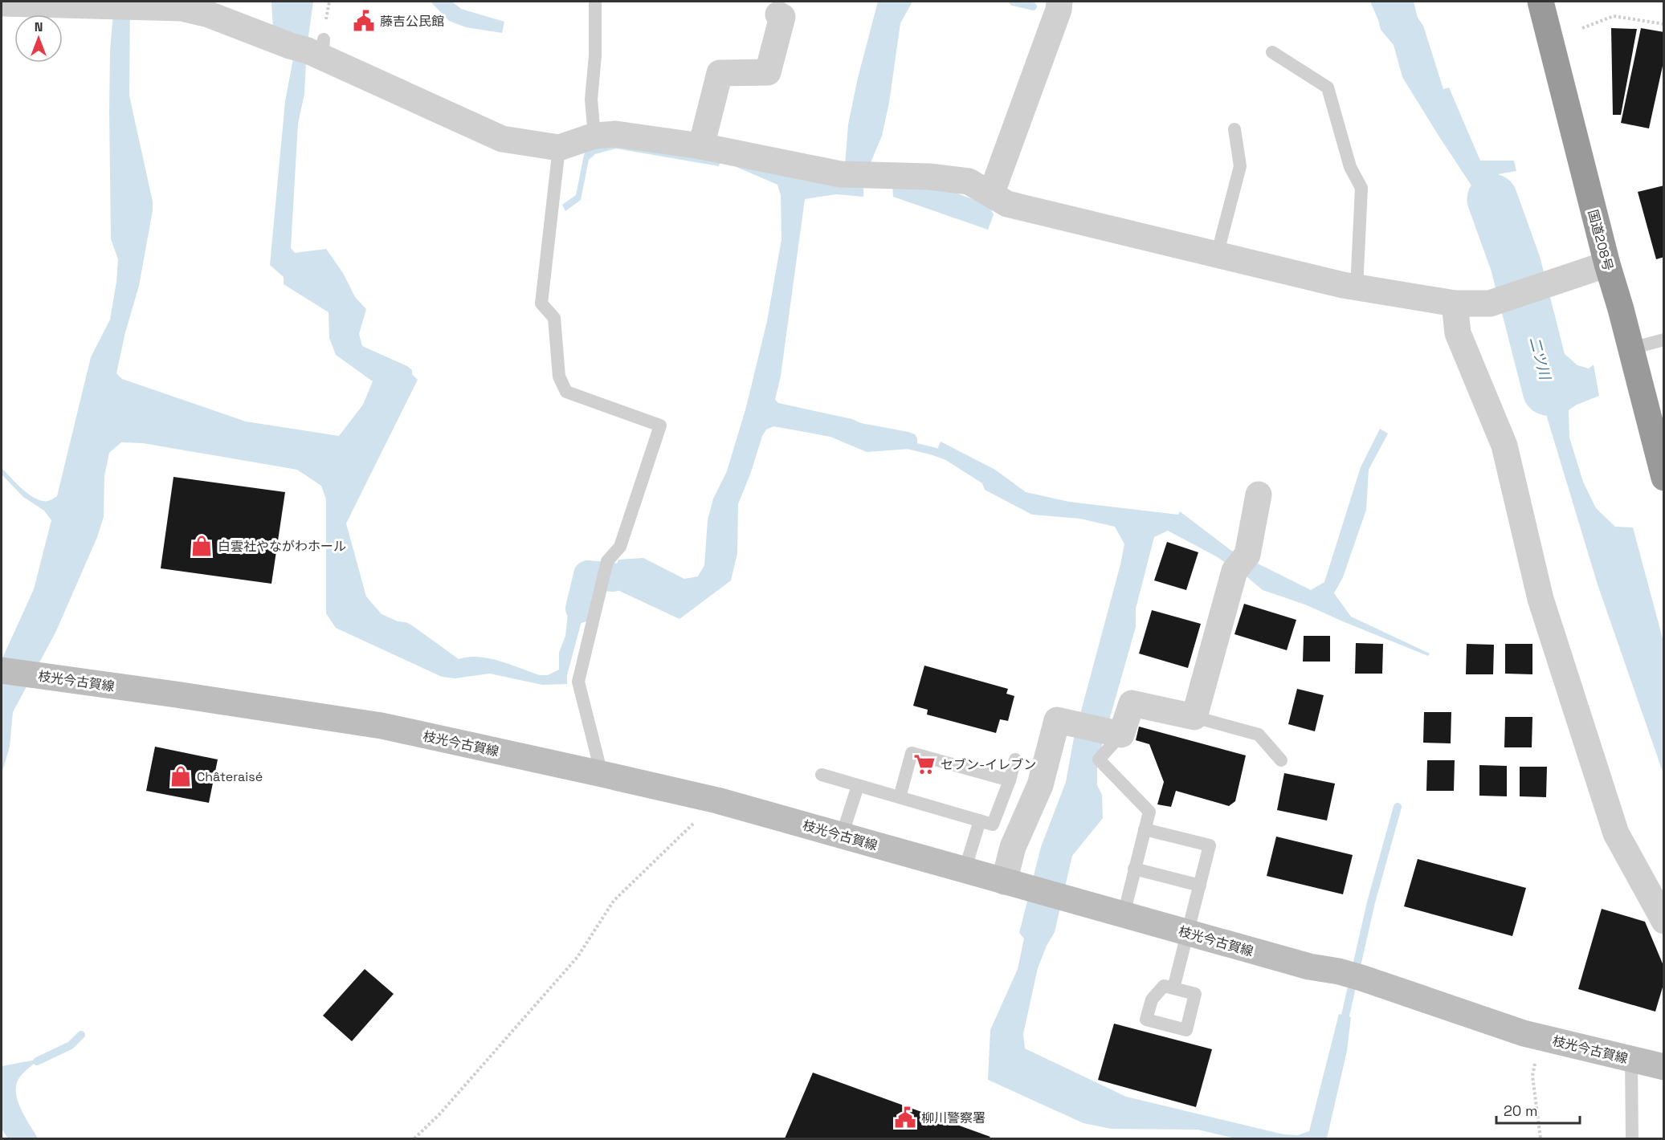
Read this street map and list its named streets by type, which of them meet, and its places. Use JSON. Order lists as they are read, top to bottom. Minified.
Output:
{"streets":{"highway":["国道208号"],"main road":["枝光今古賀線"]},"water":["二ツ川"],"places":{"public building":["藤吉公民館","柳川警察署"],"shop":["白雲社やながわホール","Châteraisé"],"supermarket":["セブン-イレブン"]},"scale_bar":"20 m","north":"top"}
